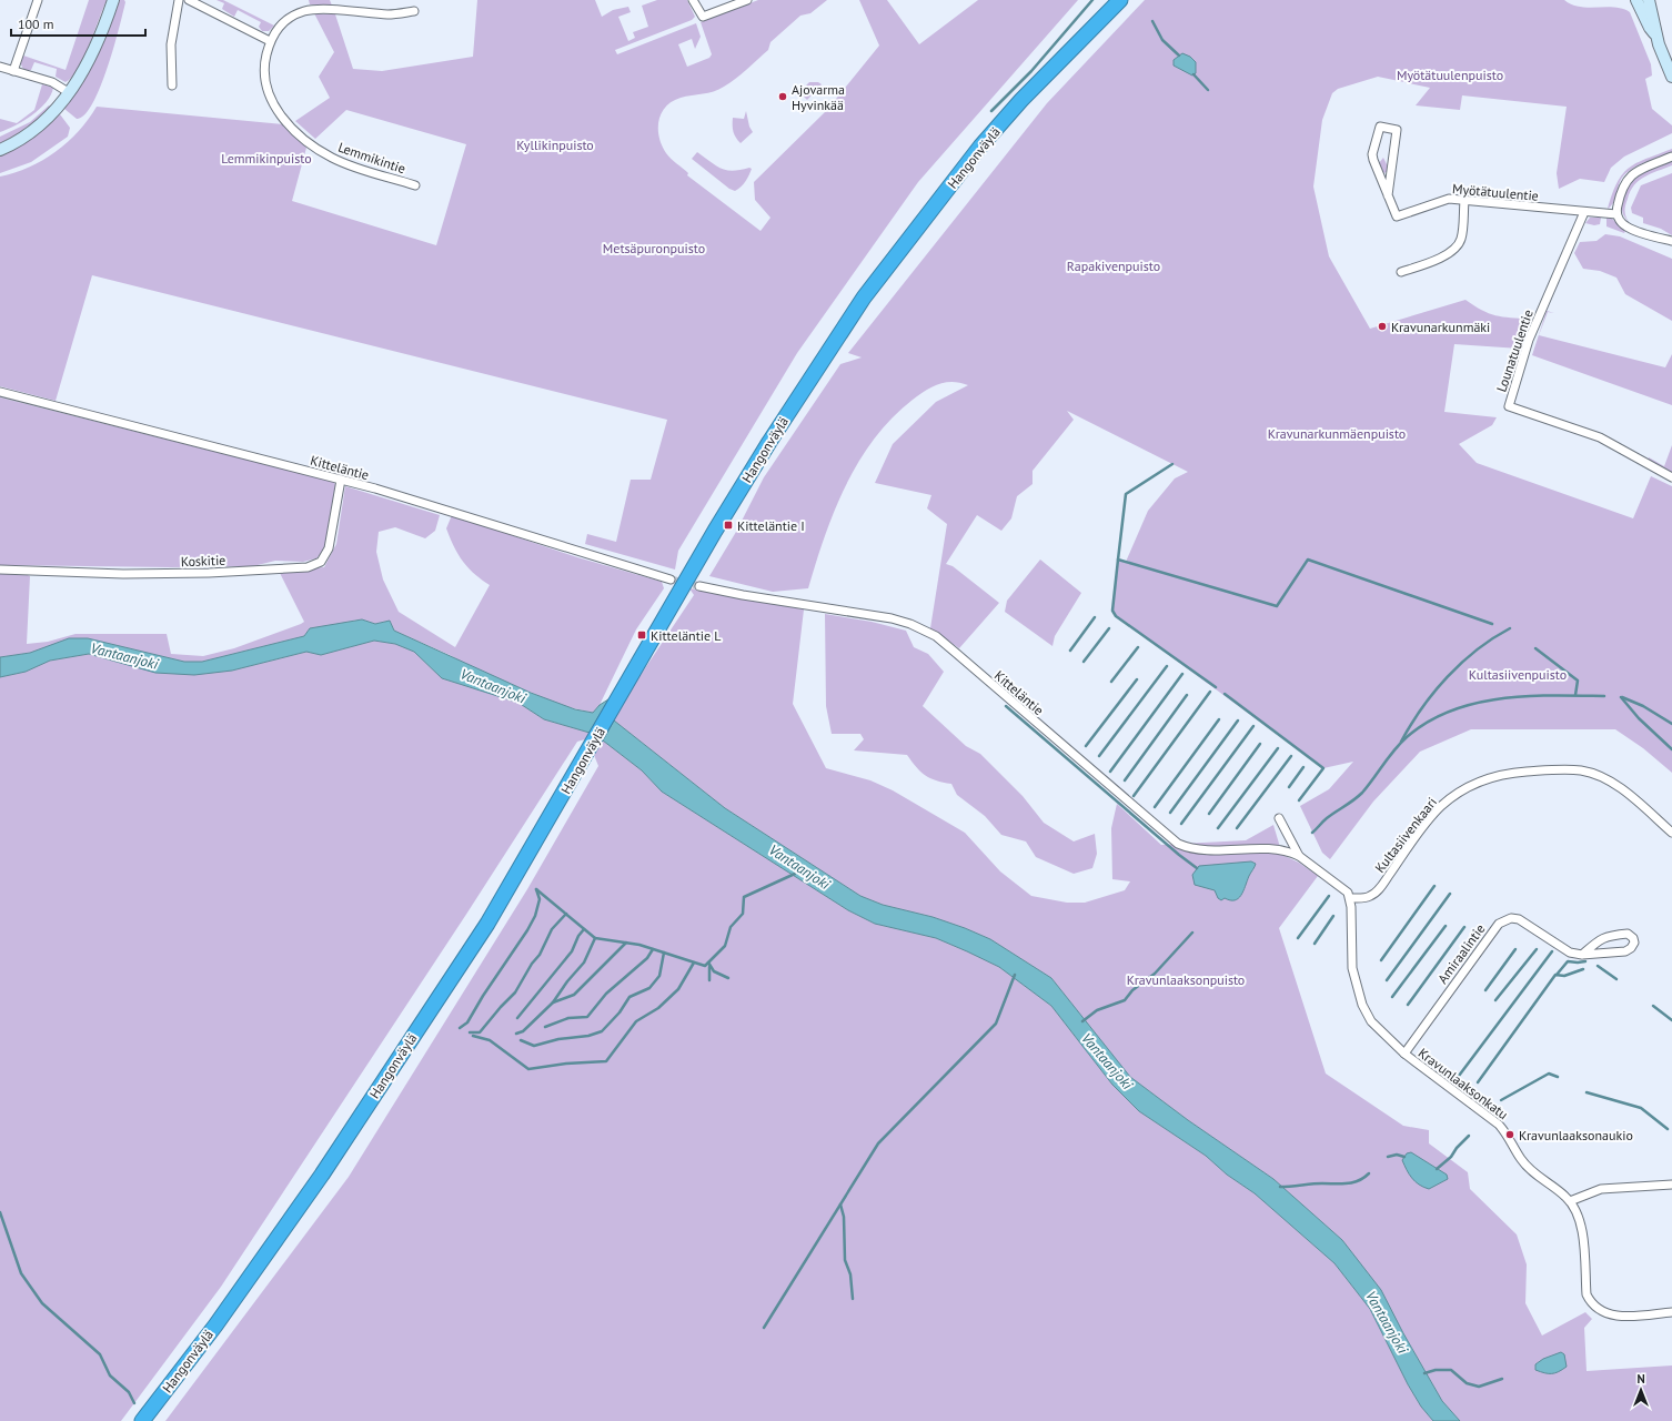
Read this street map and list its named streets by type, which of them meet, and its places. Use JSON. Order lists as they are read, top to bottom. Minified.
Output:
{"streets":{"highway":["Hangonväylä"],"street":["Lemmikintie","Myötätuulentie","Lounatuulentie","Kitteläntie","Koskitie","Kultasiivenkaari","Amiraalintie","Kravunlaaksonkatu"]},"crossings":[["Myötätuulentie","Lounatuulentie"],["Kitteläntie","Koskitie"],["Kultasiivenkaari","Kravunlaaksonkatu"],["Amiraalintie","Kravunlaaksonkatu"]],"water":["Vantaanjoki"],"parks":["Myötätuulenpuisto","Kyllikinpuisto","Lemmikinpuisto","Metsäpuronpuisto","Rapakivenpuisto","Kravunarkunmäenpuisto","Kultasiivenpuisto","Kravunlaaksonpuisto"],"places":{"other":["Ajovarma Hyvinkää","Kravunarkunmäki","Kravunlaaksonaukio"],"transit":["Kitteläntie I","Kitteläntie L"]},"scale_bar":"100 m","north":"top"}
